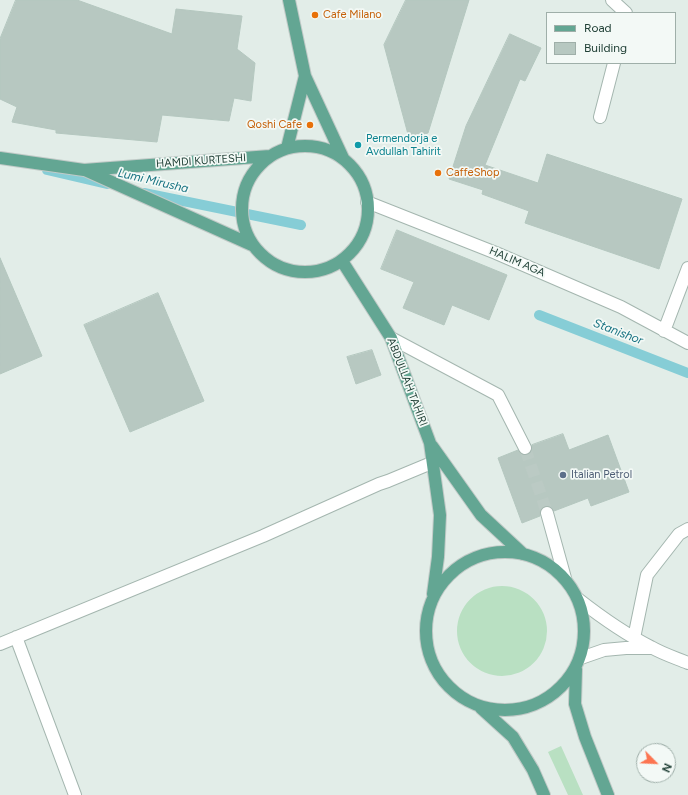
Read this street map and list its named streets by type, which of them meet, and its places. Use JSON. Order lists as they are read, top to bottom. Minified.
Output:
{"streets":{"main road":["HAMDI KURTESHI","ABDULLAH TAHIRI"],"street":["HALIM AGA"]},"crossings":[["HAMDI KURTESHI","HALIM AGA"],["HAMDI KURTESHI","ABDULLAH TAHIRI"],["HALIM AGA","ABDULLAH TAHIRI"]],"water":["Lumi Mirusha","Stanishor"],"places":["Cafe Milano","Qoshi Cafe","Permendorja e Avdullah Tahirit","CaffeShop","Italian Petrol"],"legend":["Road","Building"],"north":"bottom right"}
